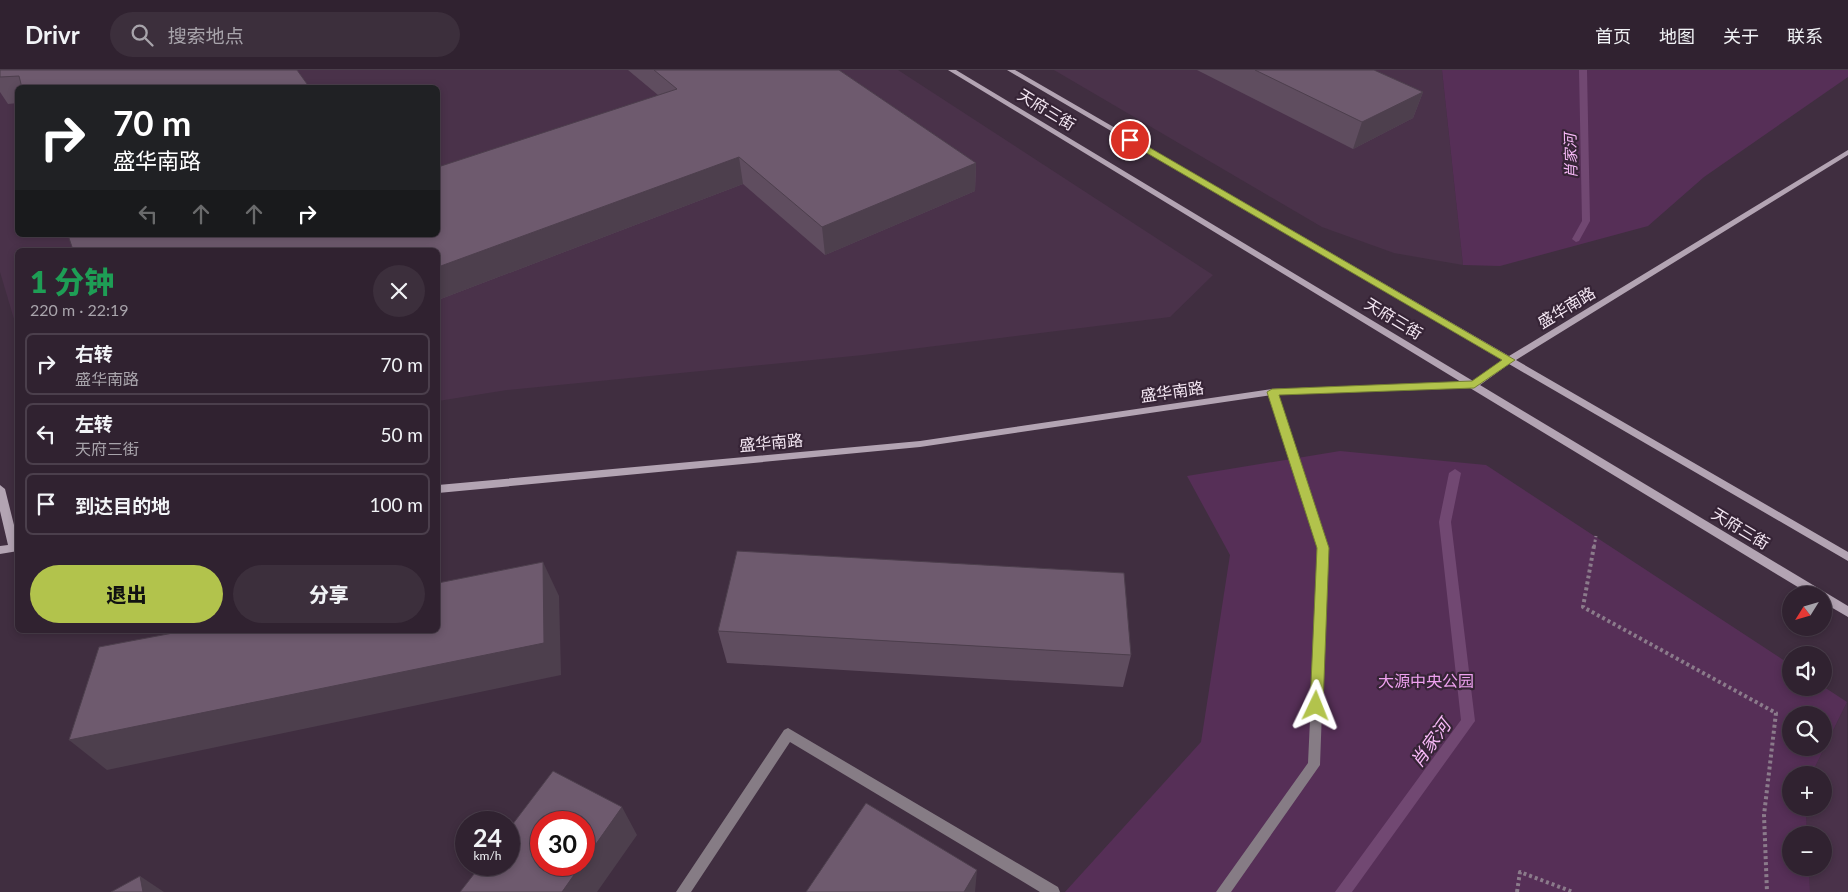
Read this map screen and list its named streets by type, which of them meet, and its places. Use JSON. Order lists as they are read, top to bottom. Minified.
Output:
{"streets":{"street":["天府三街","盛华南路"]},"crossings":[["天府三街","盛华南路"]],"water":["肖家河"],"parks":["大源中央公园"],"north":"bottom left","page":{"header":"Drivr","search":"搜索地点","nav":["首页","地图","关于","联系"],"turn":["70 m","盛华南路"],"heading":["1 分钟","220 m · 22:19"],"list":[{"name":"右转","note":"盛华南路","value":"70 m"},{"name":"左转","note":"天府三街","value":"50 m"},{"name":"到达目的地","value":"100 m"}],"buttons":["退出","分享"],"map_buttons":["+","−"],"speed":"24 km/h","limit":"30"}}
